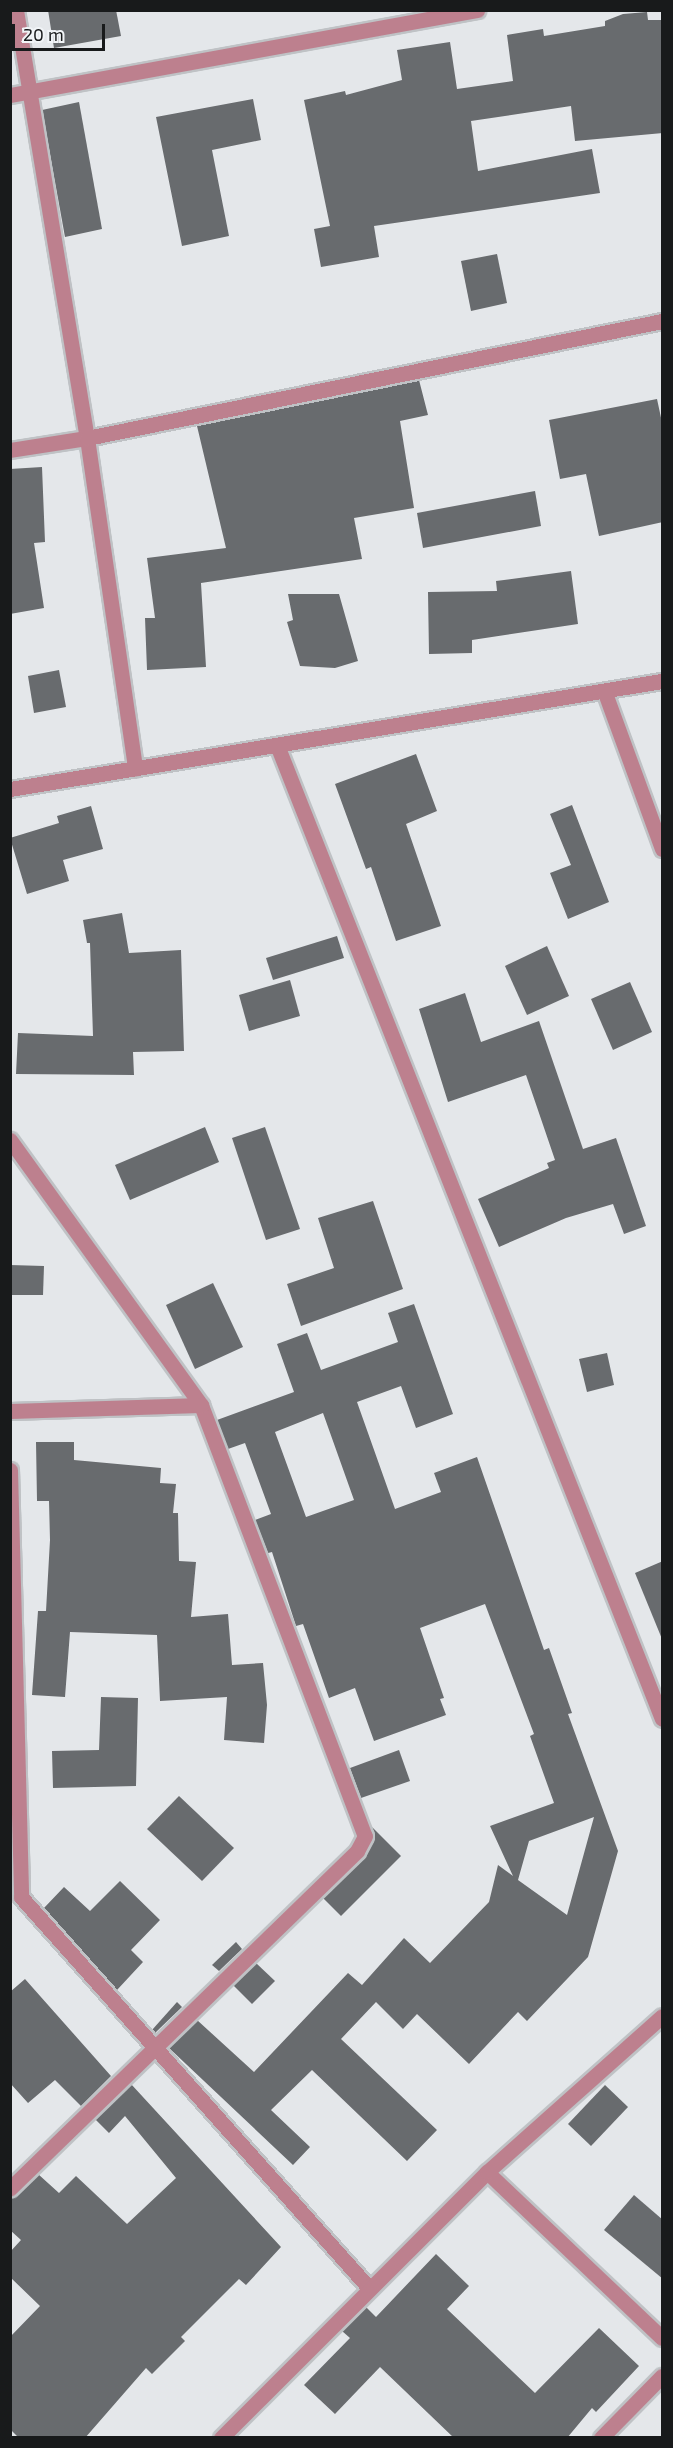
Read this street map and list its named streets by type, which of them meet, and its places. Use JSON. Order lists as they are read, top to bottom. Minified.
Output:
{"scale_bar":"20 m"}
